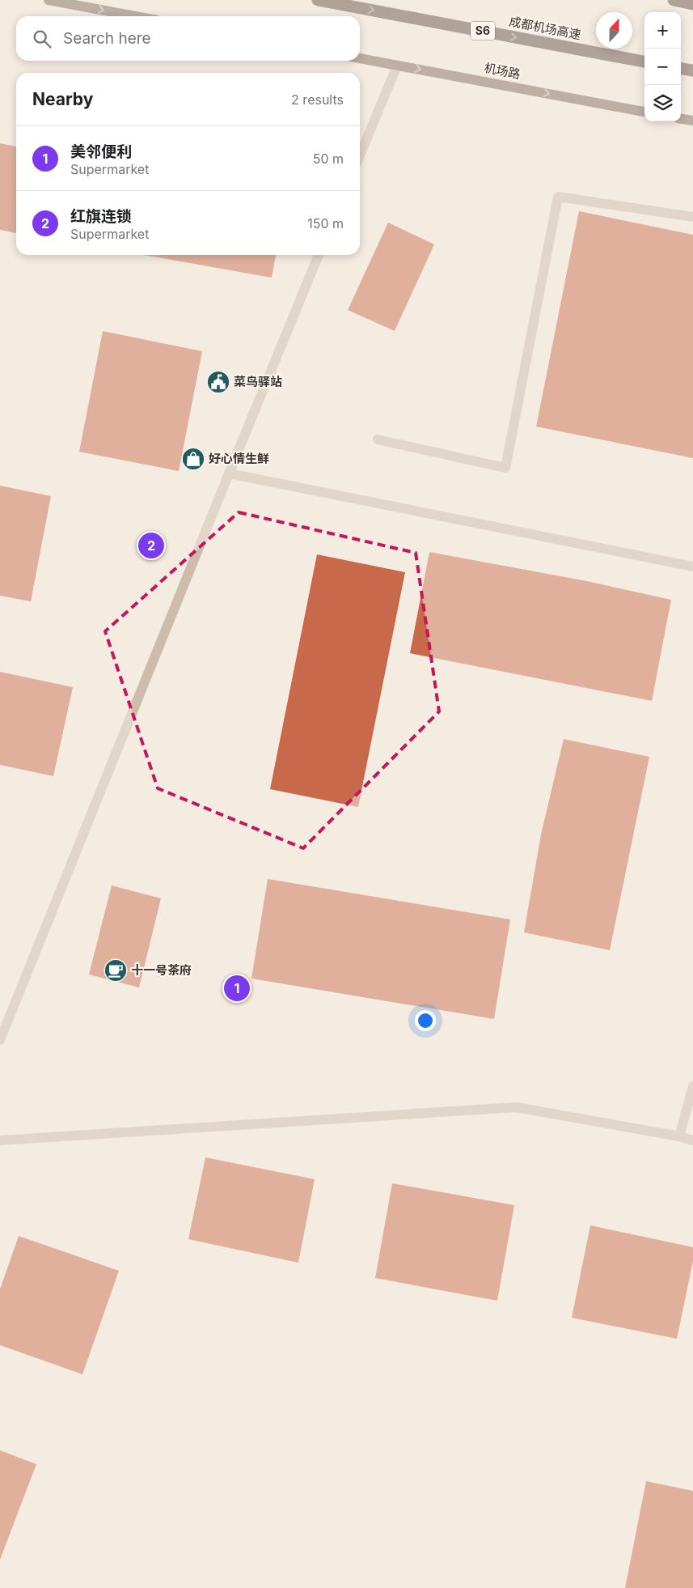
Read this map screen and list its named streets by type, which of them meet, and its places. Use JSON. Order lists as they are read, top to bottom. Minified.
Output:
{"streets":{"highway":["成都机场高速","S6"],"main road":["机场路"]},"one_way":["成都机场高速","机场路"],"places":{"public building":["菜鸟驿站"],"shop":["好心情生鲜"],"cafe":["十一号茶府"]},"north":"top","page":{"map_buttons":["+","−"],"search":"Search here","heading":["Nearby","2 results"],"list":[{"mark":"1","name":"美邻便利","note":"Supermarket","value":"50 m"},{"mark":"2","name":"红旗连锁","note":"Supermarket","value":"150 m"}],"pins":["2","1"]}}
